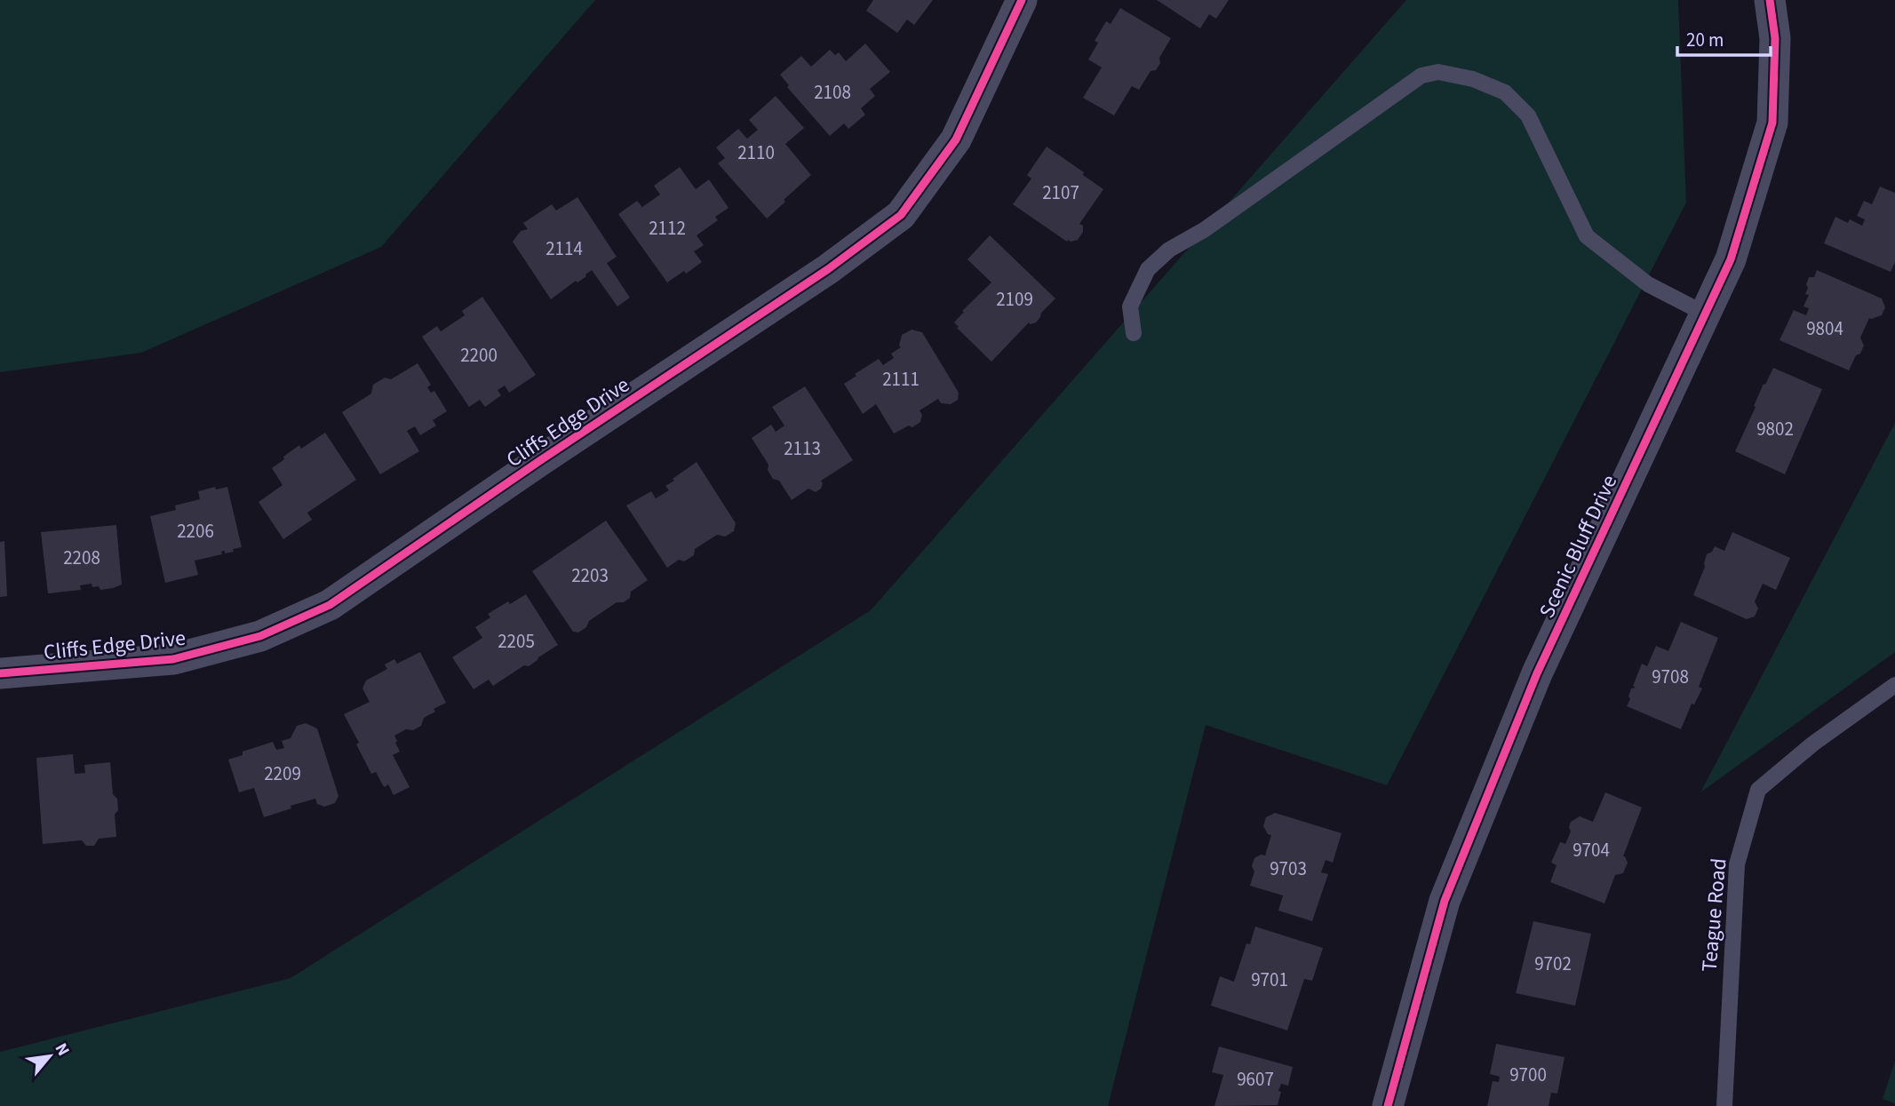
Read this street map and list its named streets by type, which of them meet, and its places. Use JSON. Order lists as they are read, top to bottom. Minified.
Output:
{"streets":{"street":["Cliffs Edge Drive","Scenic Bluff Drive"],"lane":["Teague Road"]},"house_numbers":["2108","2110","2107","2112","2114","2109","9804","2200","2111","9802","2113","2206","2208","2203","2205","9708","2209","9704","9703","9702","9701","9700","9607"],"scale_bar":"20 m","north":"top right"}
